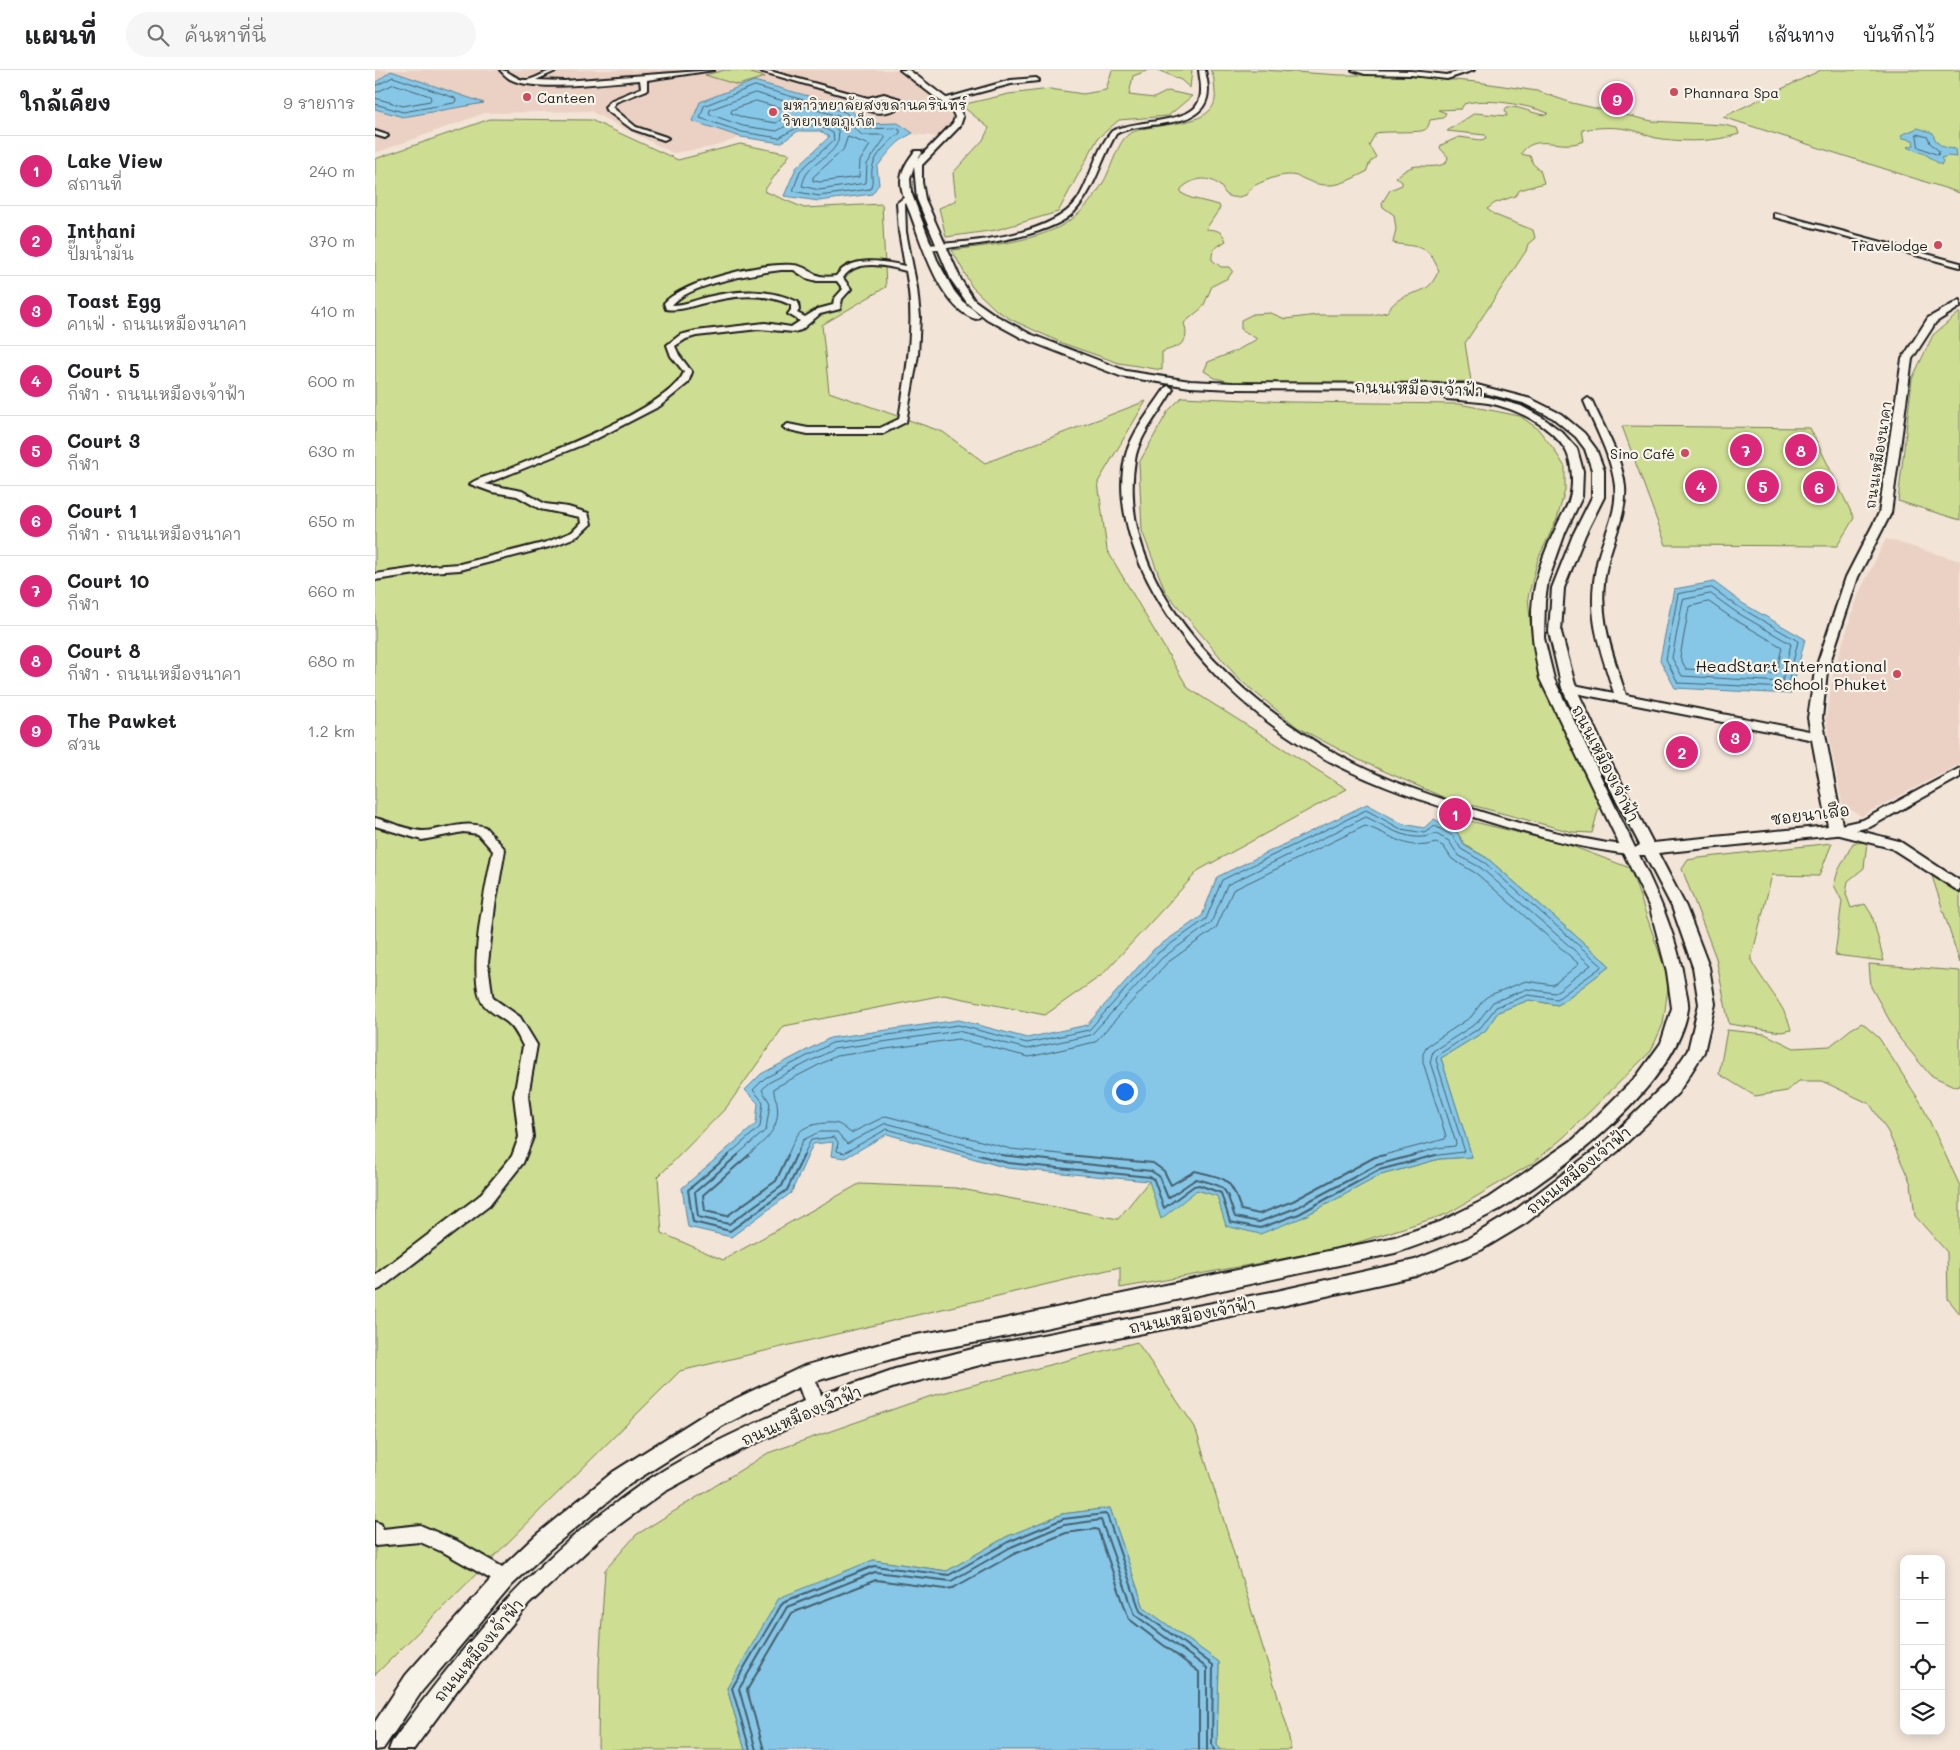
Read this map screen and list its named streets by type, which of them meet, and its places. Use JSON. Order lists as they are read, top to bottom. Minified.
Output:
{"streets":{"street":["ถนนเหมืองเจ้าฟ้า","ถนนเหมืองนาคา","ซอยนาเสือ"]},"crossings":[["ถนนเหมืองเจ้าฟ้า","ซอยนาเสือ"],["ถนนเหมืองนาคา","ซอยนาเสือ"]],"places":["Phannara Spa","Canteen","มหาวิทยาลัยสงขลานครินทร์ วิทยาเขตภูเก็ต","Travelodge","Sino Café","HeadStart International School, Phuket"],"page":{"header":"แผนที่","search":"ค้นหาที่นี่","nav":["แผนที่","เส้นทาง","บันทึกไว้"],"heading":["ใกล้เคียง","9 รายการ"],"pins":["9","7","8","4","5","6","3","2","1"],"list":[{"mark":"1","name":"Lake View","note":"สถานที่","value":"240 m"},{"mark":"2","name":"Inthani","note":"ปั๊มน้ำมัน","value":"370 m"},{"mark":"3","name":"Toast Egg","note":"คาเฟ่ · ถนนเหมืองนาคา","value":"410 m"},{"mark":"4","name":"Court 5","note":"กีฬา · ถนนเหมืองเจ้าฟ้า","value":"600 m"},{"mark":"5","name":"Court 3","note":"กีฬา","value":"630 m"},{"mark":"6","name":"Court 1","note":"กีฬา · ถนนเหมืองนาคา","value":"650 m"},{"mark":"7","name":"Court 10","note":"กีฬา","value":"660 m"},{"mark":"8","name":"Court 8","note":"กีฬา · ถนนเหมืองนาคา","value":"680 m"},{"mark":"9","name":"The Pawket","note":"สวน","value":"1.2 km"}],"map_buttons":["+","−"]}}
